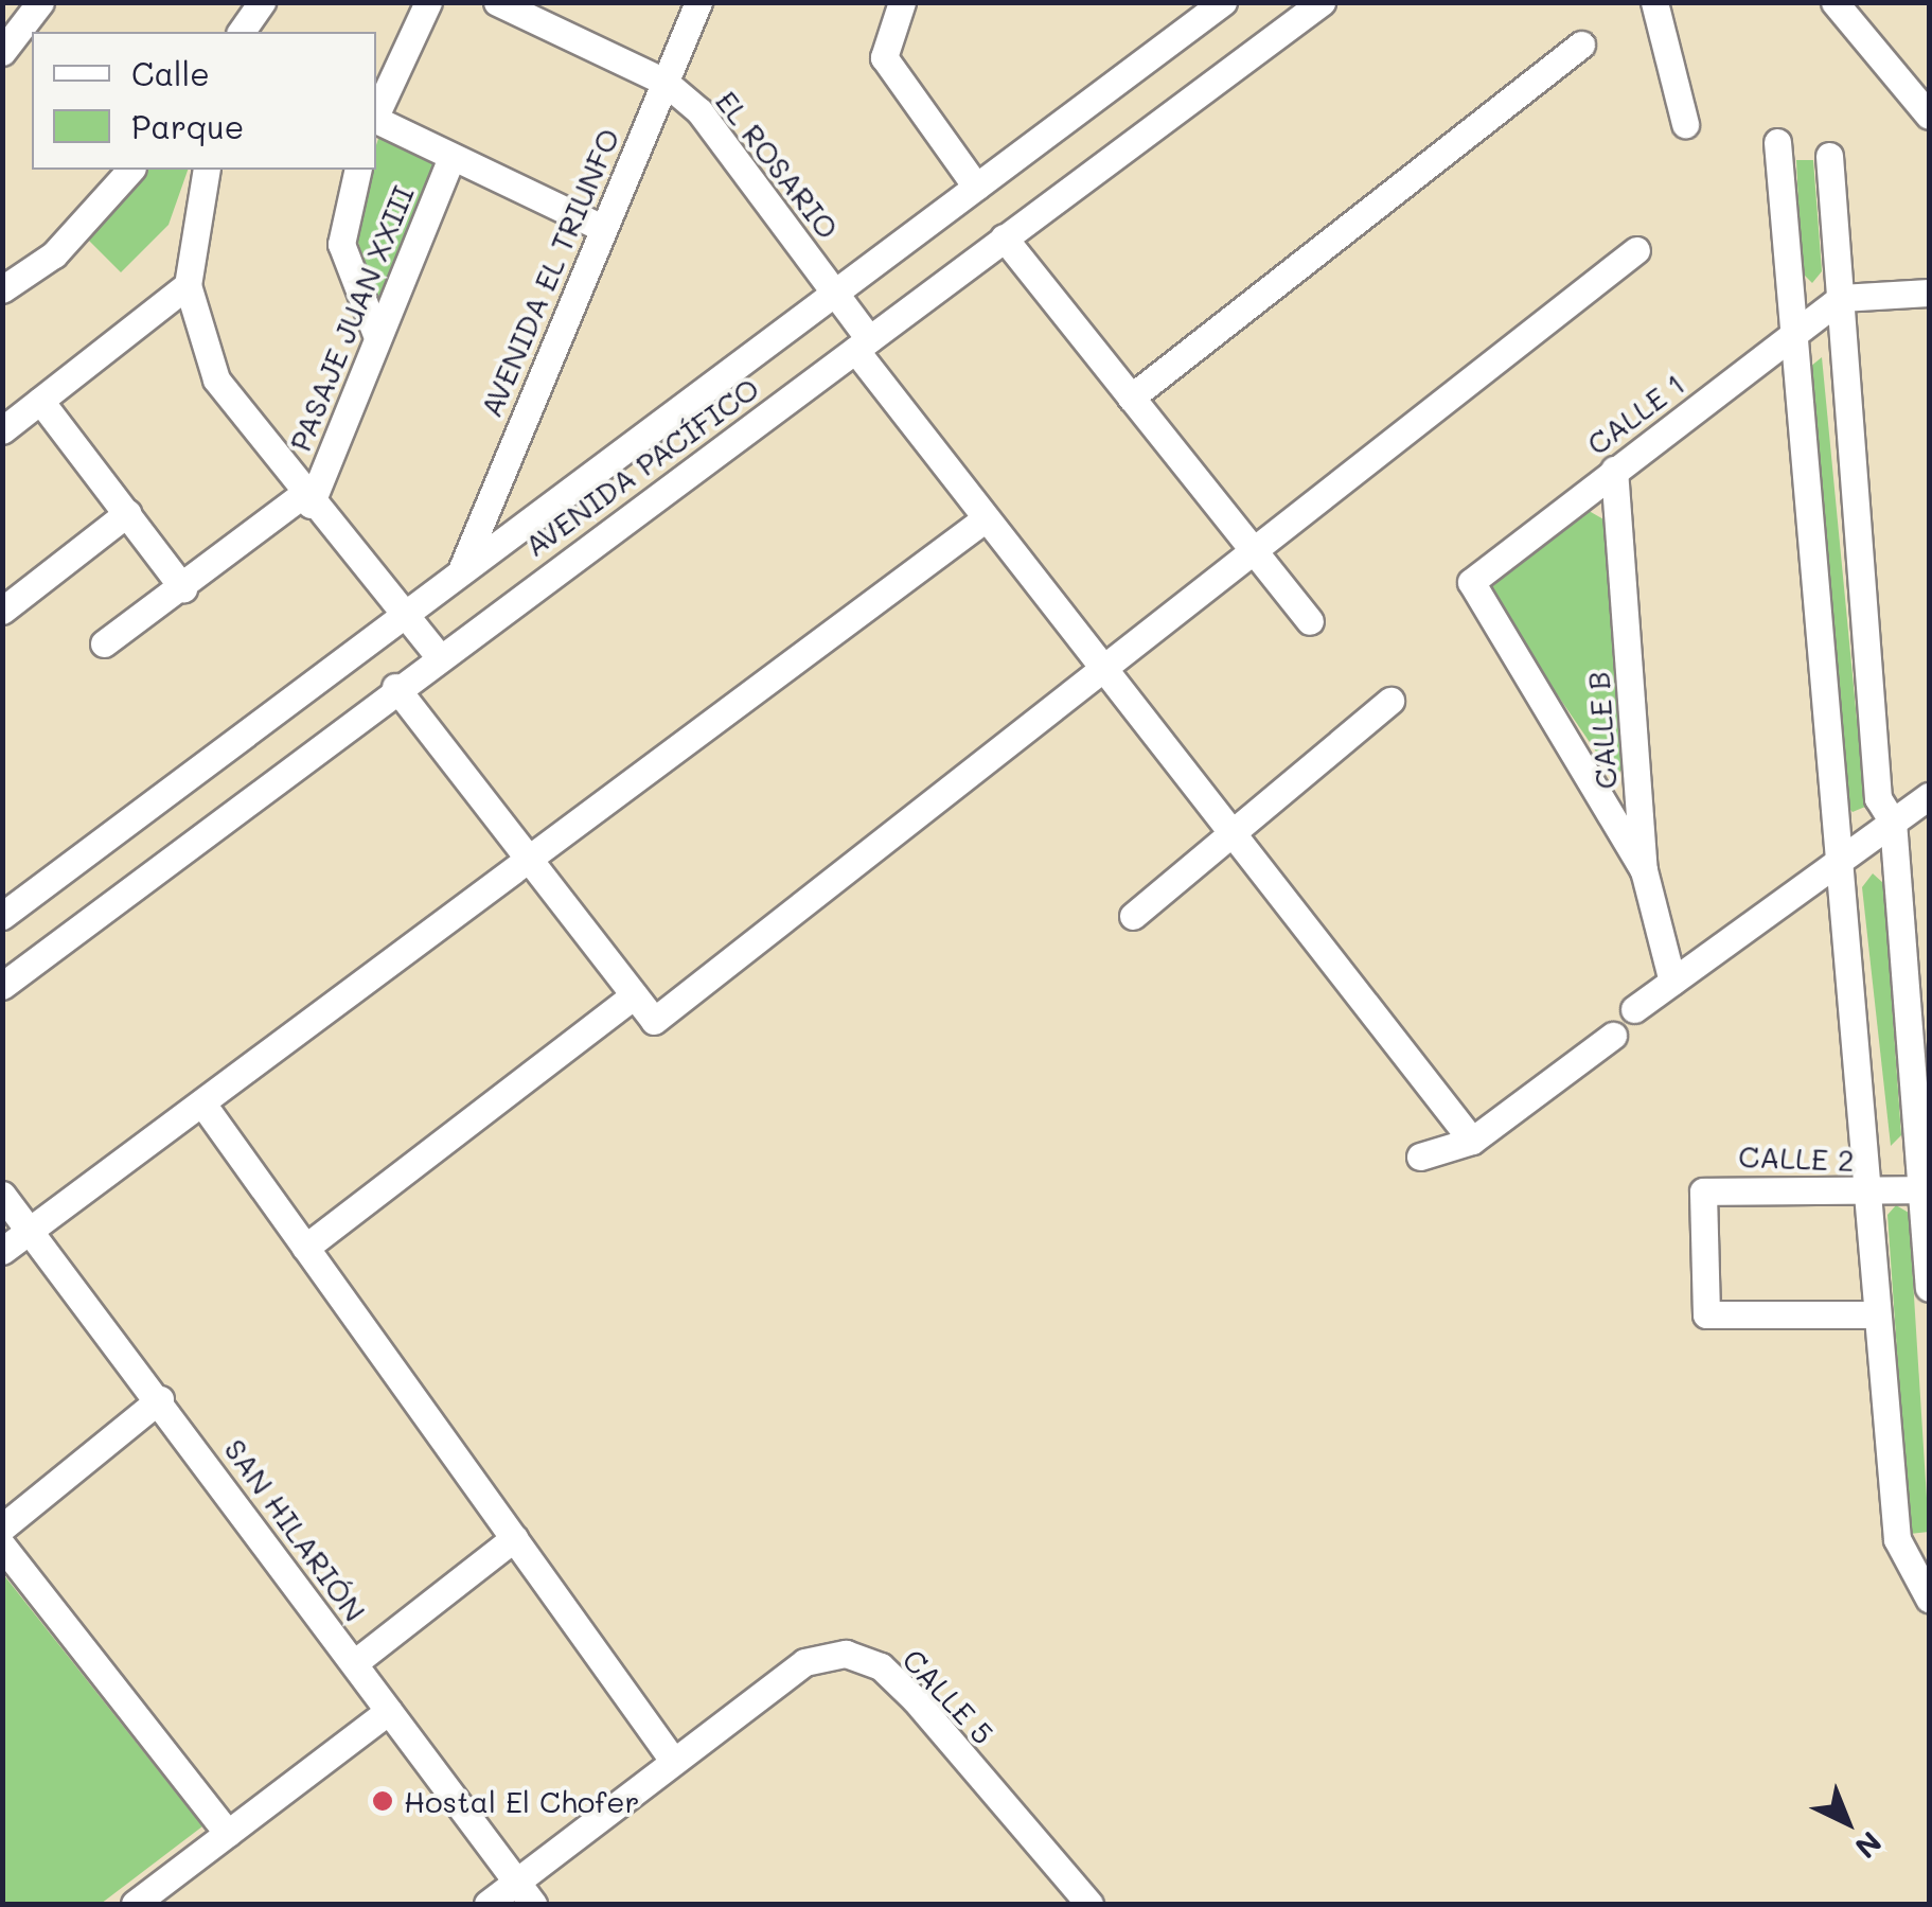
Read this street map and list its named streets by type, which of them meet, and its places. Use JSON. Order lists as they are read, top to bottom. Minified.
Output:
{"streets":{"street":["EL ROSARIO","AVENIDA EL TRIUNFO","PASAJE JUAN XXIII","CALLE 1","AVENIDA PACÍFICO","CALLE B","CALLE 2","SAN HILARIÓN","CALLE 5"]},"crossings":[["EL ROSARIO","AVENIDA EL TRIUNFO"],["EL ROSARIO","AVENIDA PACÍFICO"],["AVENIDA EL TRIUNFO","AVENIDA PACÍFICO"],["CALLE 1","CALLE B"],["SAN HILARIÓN","CALLE 5"]],"places":["Hostal El Chofer"],"legend":["Calle","Parque"],"north":"bottom right"}
